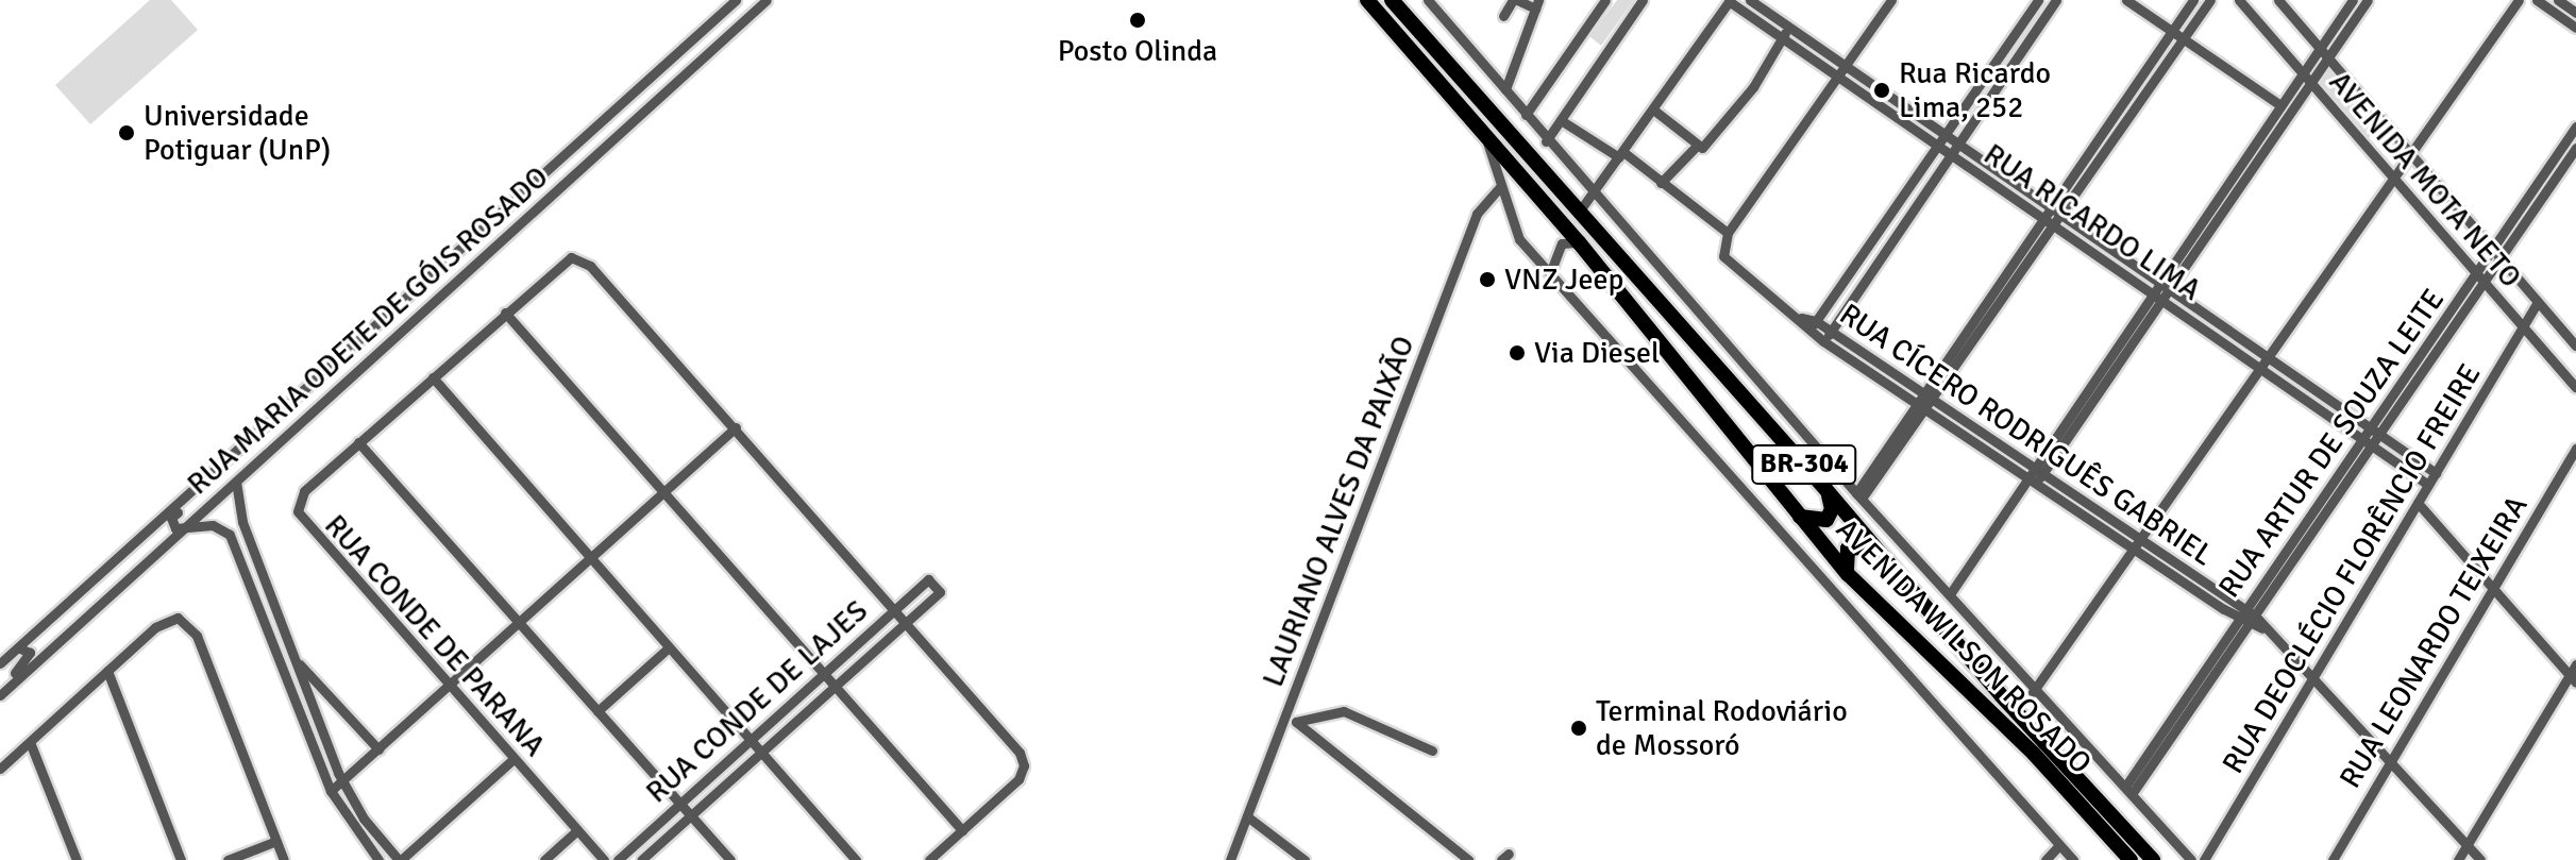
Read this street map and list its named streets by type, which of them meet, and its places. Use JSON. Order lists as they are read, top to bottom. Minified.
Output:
{"streets":{"highway":["BR-304","AVENIDA WILSON ROSADO"],"street":["AVENIDA MOTA NETO","RUA RICARDO LIMA","RUA MARIA ODETE DE GÓIS ROSADO","RUA CÍCERO RODRIGUÊS GABRIEL","RUA ARTUR DE SOUZA LEITE","LAURIANO ALVES DA PAIXÃO","RUA DEOCLÉCIO FLORÊNCIO FREIRE","RUA CONDE DE PARANA","RUA LEONARDO TEIXEIRA","RUA CONDE DE LAJES"]},"crossings":[["AVENIDA MOTA NETO","RUA ARTUR DE SOUZA LEITE"],["AVENIDA MOTA NETO","RUA DEOCLÉCIO FLORÊNCIO FREIRE"],["RUA RICARDO LIMA","RUA ARTUR DE SOUZA LEITE"],["RUA RICARDO LIMA","RUA DEOCLÉCIO FLORÊNCIO FREIRE"],["RUA CÍCERO RODRIGUÊS GABRIEL","RUA ARTUR DE SOUZA LEITE"],["RUA CÍCERO RODRIGUÊS GABRIEL","RUA DEOCLÉCIO FLORÊNCIO FREIRE"],["RUA CÍCERO RODRIGUÊS GABRIEL","RUA LEONARDO TEIXEIRA"]],"places":["Posto Olinda","Rua Ricardo Lima, 252","Universidade Potiguar (UnP)","VNZ Jeep","Via Diesel","Terminal Rodoviário de Mossoró"]}
